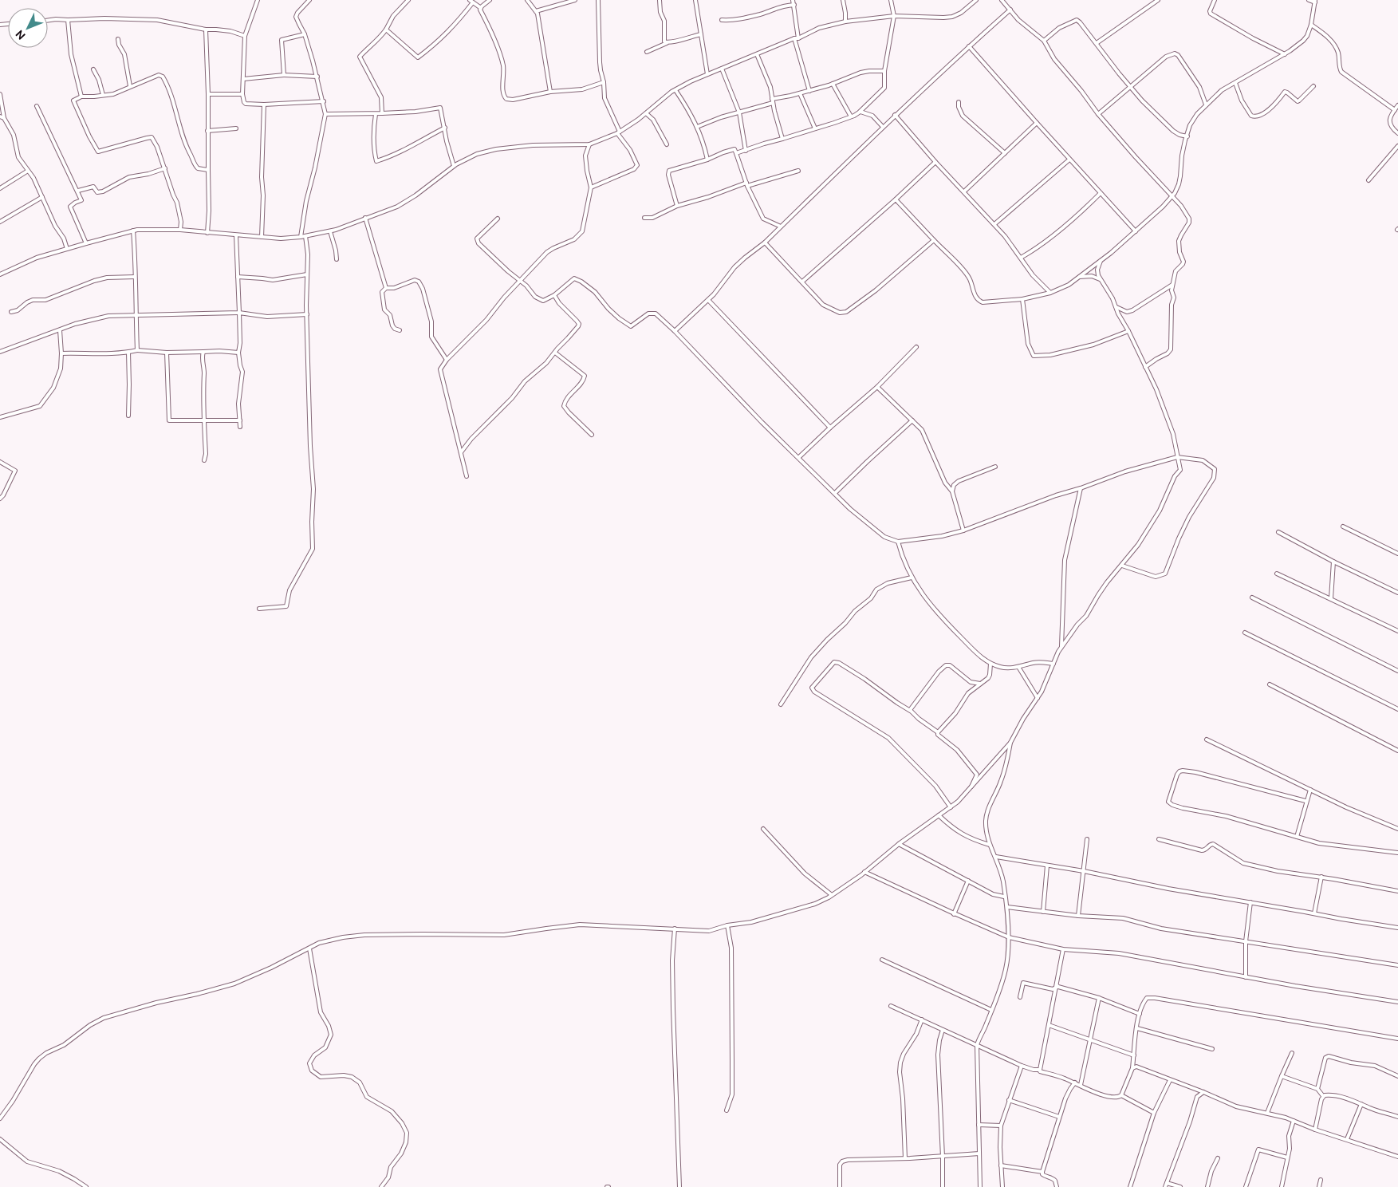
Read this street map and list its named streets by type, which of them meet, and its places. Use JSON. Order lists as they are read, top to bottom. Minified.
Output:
{"north":"bottom left"}
